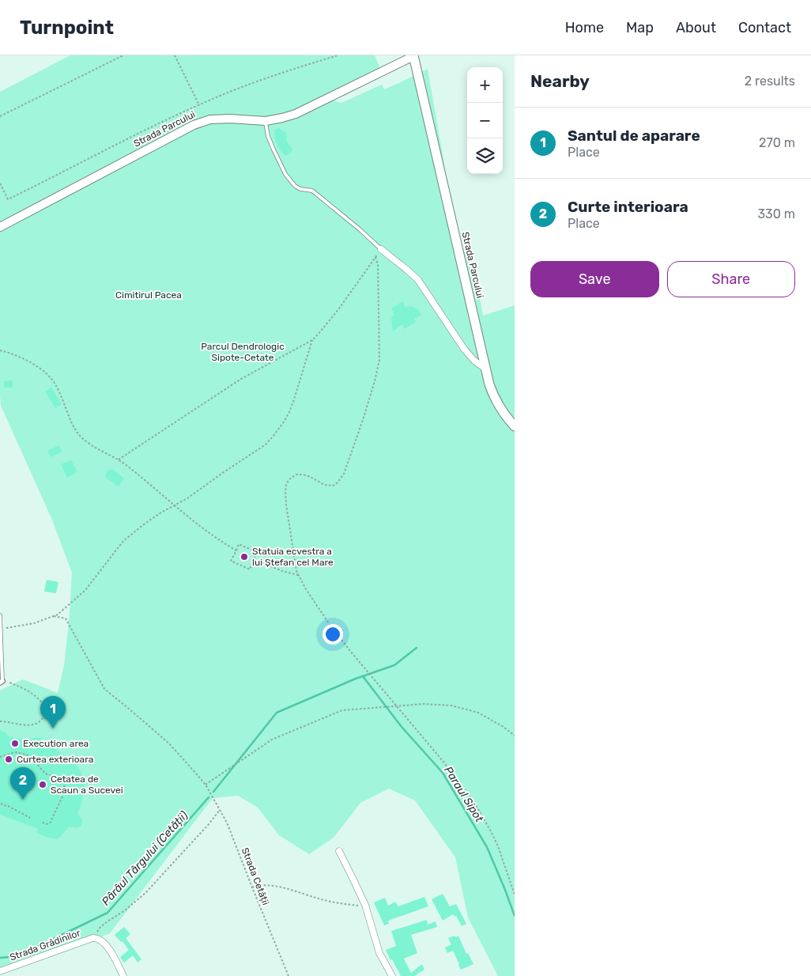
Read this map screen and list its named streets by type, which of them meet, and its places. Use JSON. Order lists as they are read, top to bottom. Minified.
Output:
{"streets":{"main road":["Strada Parcului"],"street":["Strada Grădinilor"],"path":["Strada Cetății"]},"water":["Paraul Sipot","Pârâul Târgului (Cetății)"],"parks":["Cimitirul Pacea","Parcul Dendrologic Sipote-Cetate"],"places":["Statuia ecvestra a lui Ștefan cel Mare","Execution area","Curtea exterioara","Cetatea de Scaun a Sucevei"],"page":{"header":"Turnpoint","nav":["Home","Map","About","Contact"],"heading":["Nearby","2 results"],"map_buttons":["+","−"],"list":[{"mark":"1","name":"Santul de aparare","note":"Place","value":"270 m"},{"mark":"2","name":"Curte interioara","note":"Place","value":"330 m"}],"buttons":["Save","Share"],"pins":["1","2"]}}
